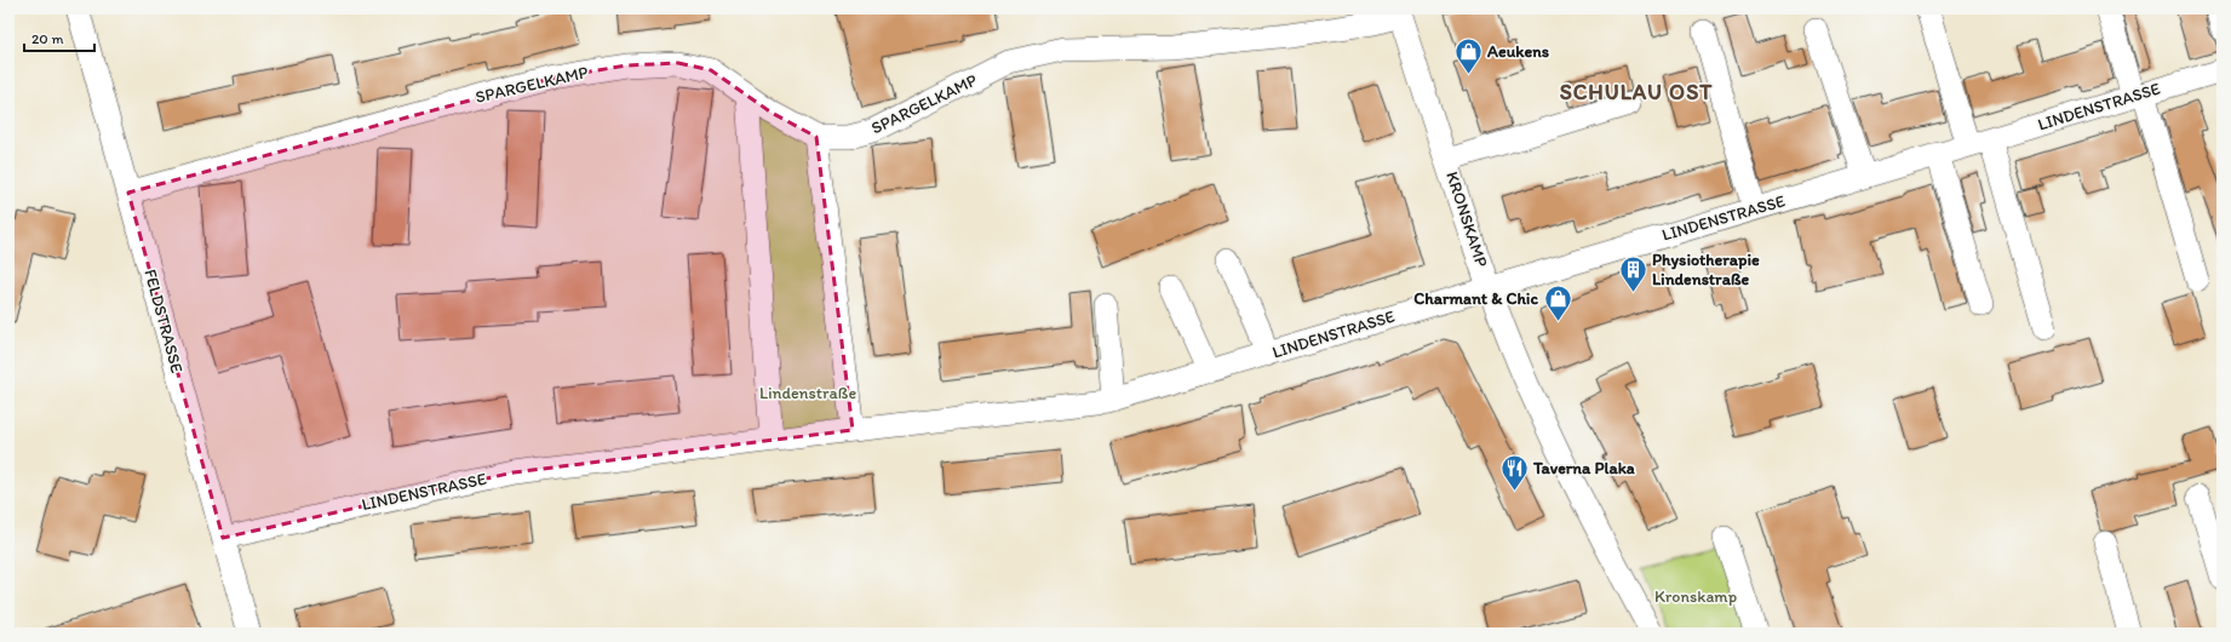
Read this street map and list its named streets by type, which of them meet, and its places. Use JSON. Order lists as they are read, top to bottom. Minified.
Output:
{"streets":{"street":["SPARGELKAMP","LINDENSTRASSE","KRONSKAMP","FELDSTRASSE"]},"crossings":[["SPARGELKAMP","KRONSKAMP"],["SPARGELKAMP","FELDSTRASSE"],["LINDENSTRASSE","KRONSKAMP"],["LINDENSTRASSE","FELDSTRASSE"]],"districts":["SCHULAU OST"],"parks":["Lindenstraße","Kronskamp"],"places":{"shop":["Aeukens","Charmant & Chic"],"building":["Physiotherapie Lindenstraße"],"restaurant":["Taverna Plaka"]},"scale_bar":"20 m"}
